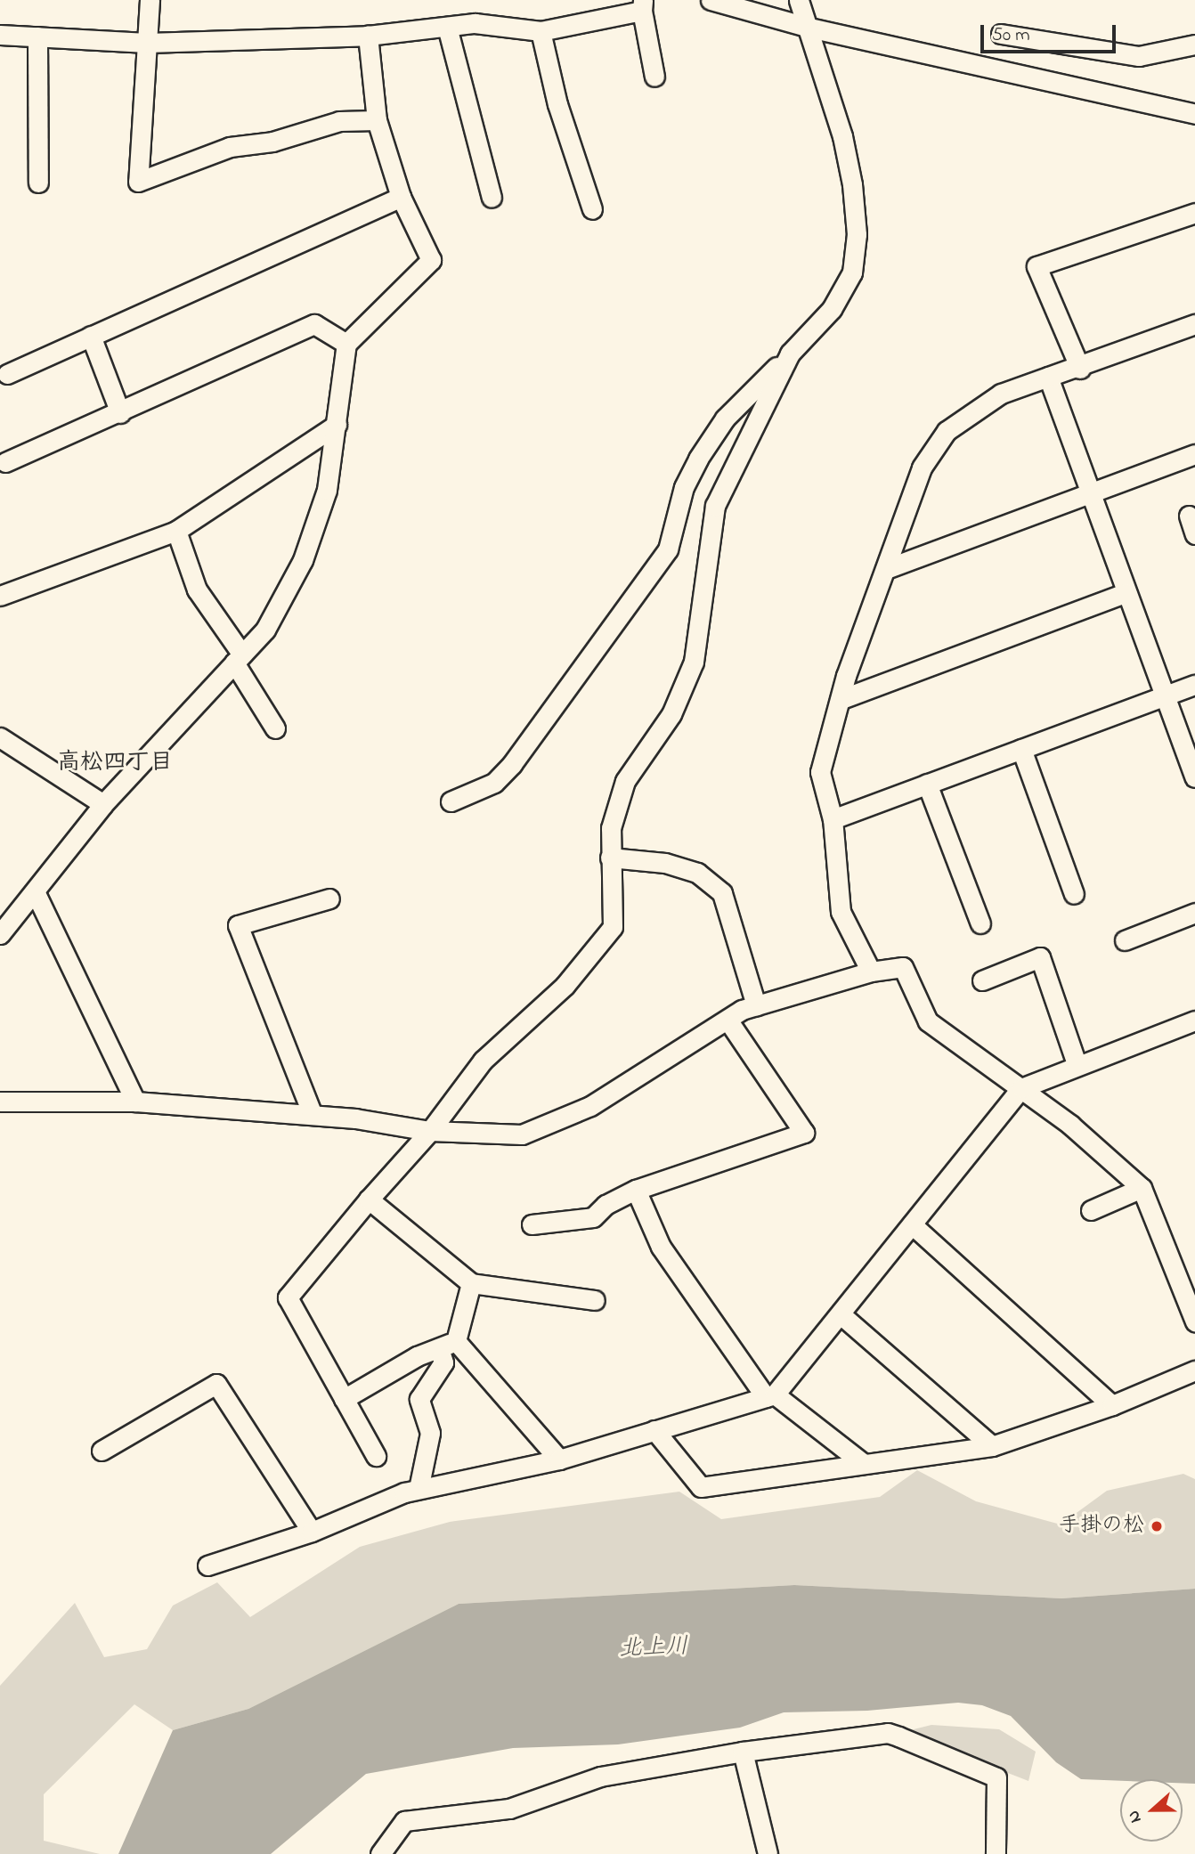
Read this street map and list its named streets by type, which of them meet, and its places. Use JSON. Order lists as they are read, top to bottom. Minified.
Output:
{"districts":["高松四丁目"],"water":["北上川"],"places":["手掛の松"],"scale_bar":"50 m","north":"left"}
